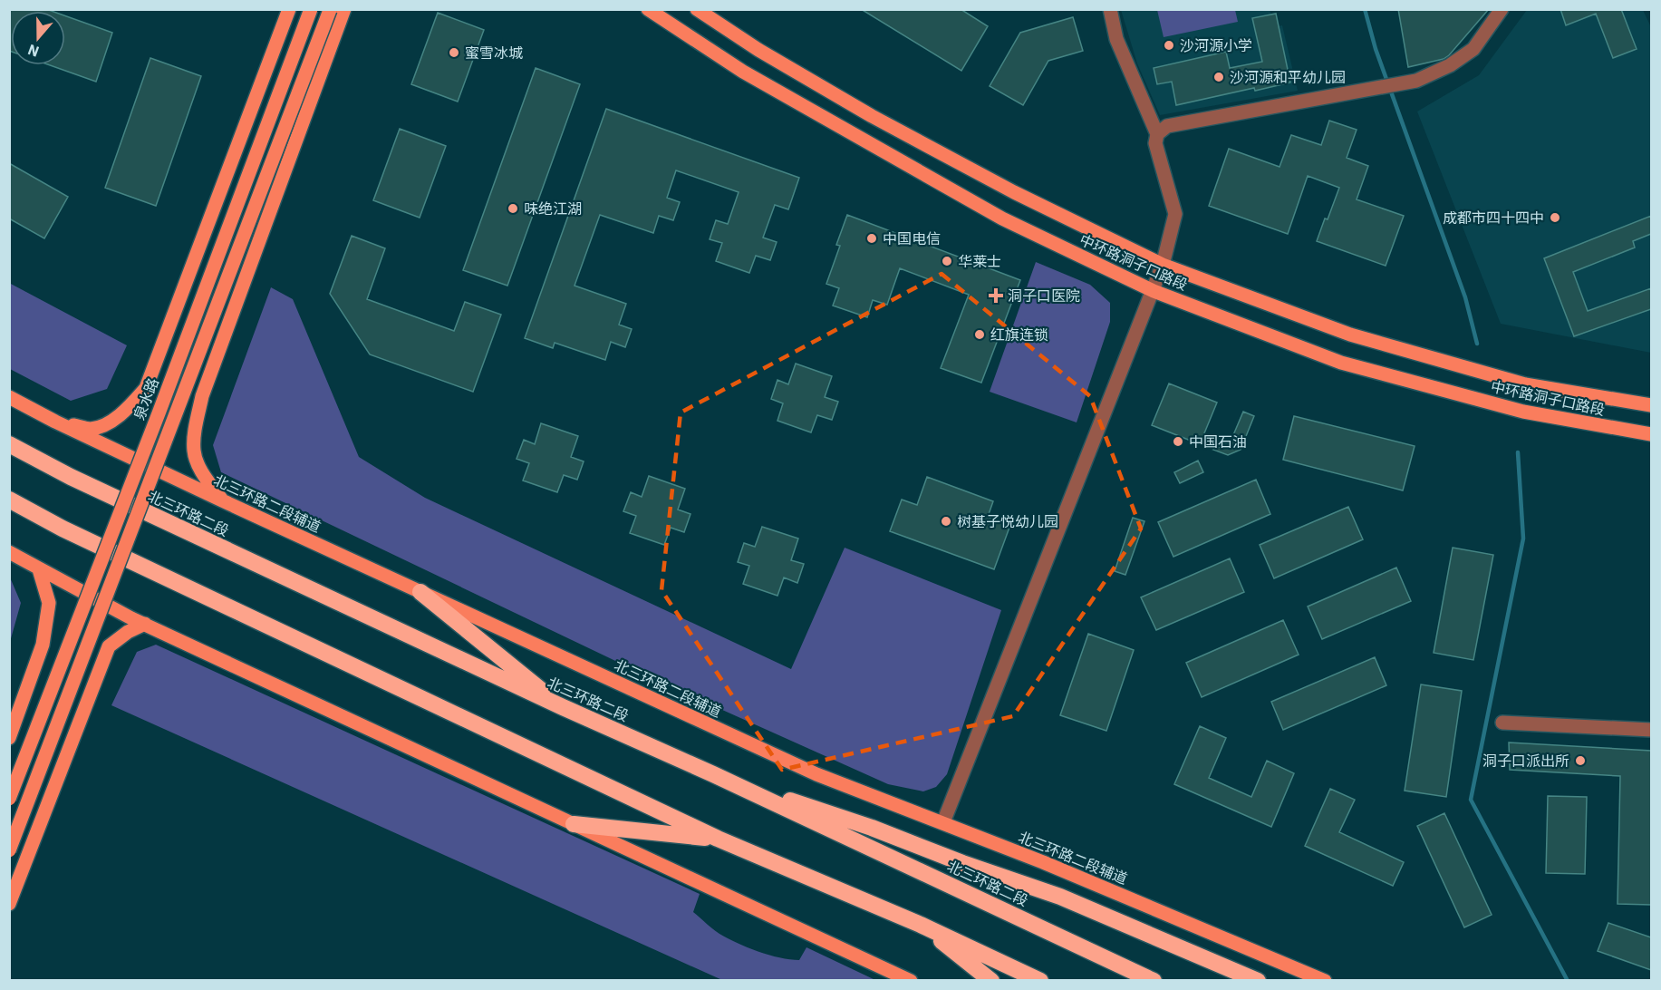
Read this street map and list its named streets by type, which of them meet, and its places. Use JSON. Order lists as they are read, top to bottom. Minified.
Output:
{"streets":{"highway":["北三环路二段"],"main road":["中环路洞子口路段","泉水路","北三环路二段辅道"]},"places":{"other":["沙河源小学","蜜雪冰城","沙河源和平幼儿园","味绝江湖","成都市四十四中","中国电信","华莱士","红旗连锁","中国石油","树基子悦幼儿园","洞子口派出所"],"health":["洞子口医院"]},"north":"bottom"}
